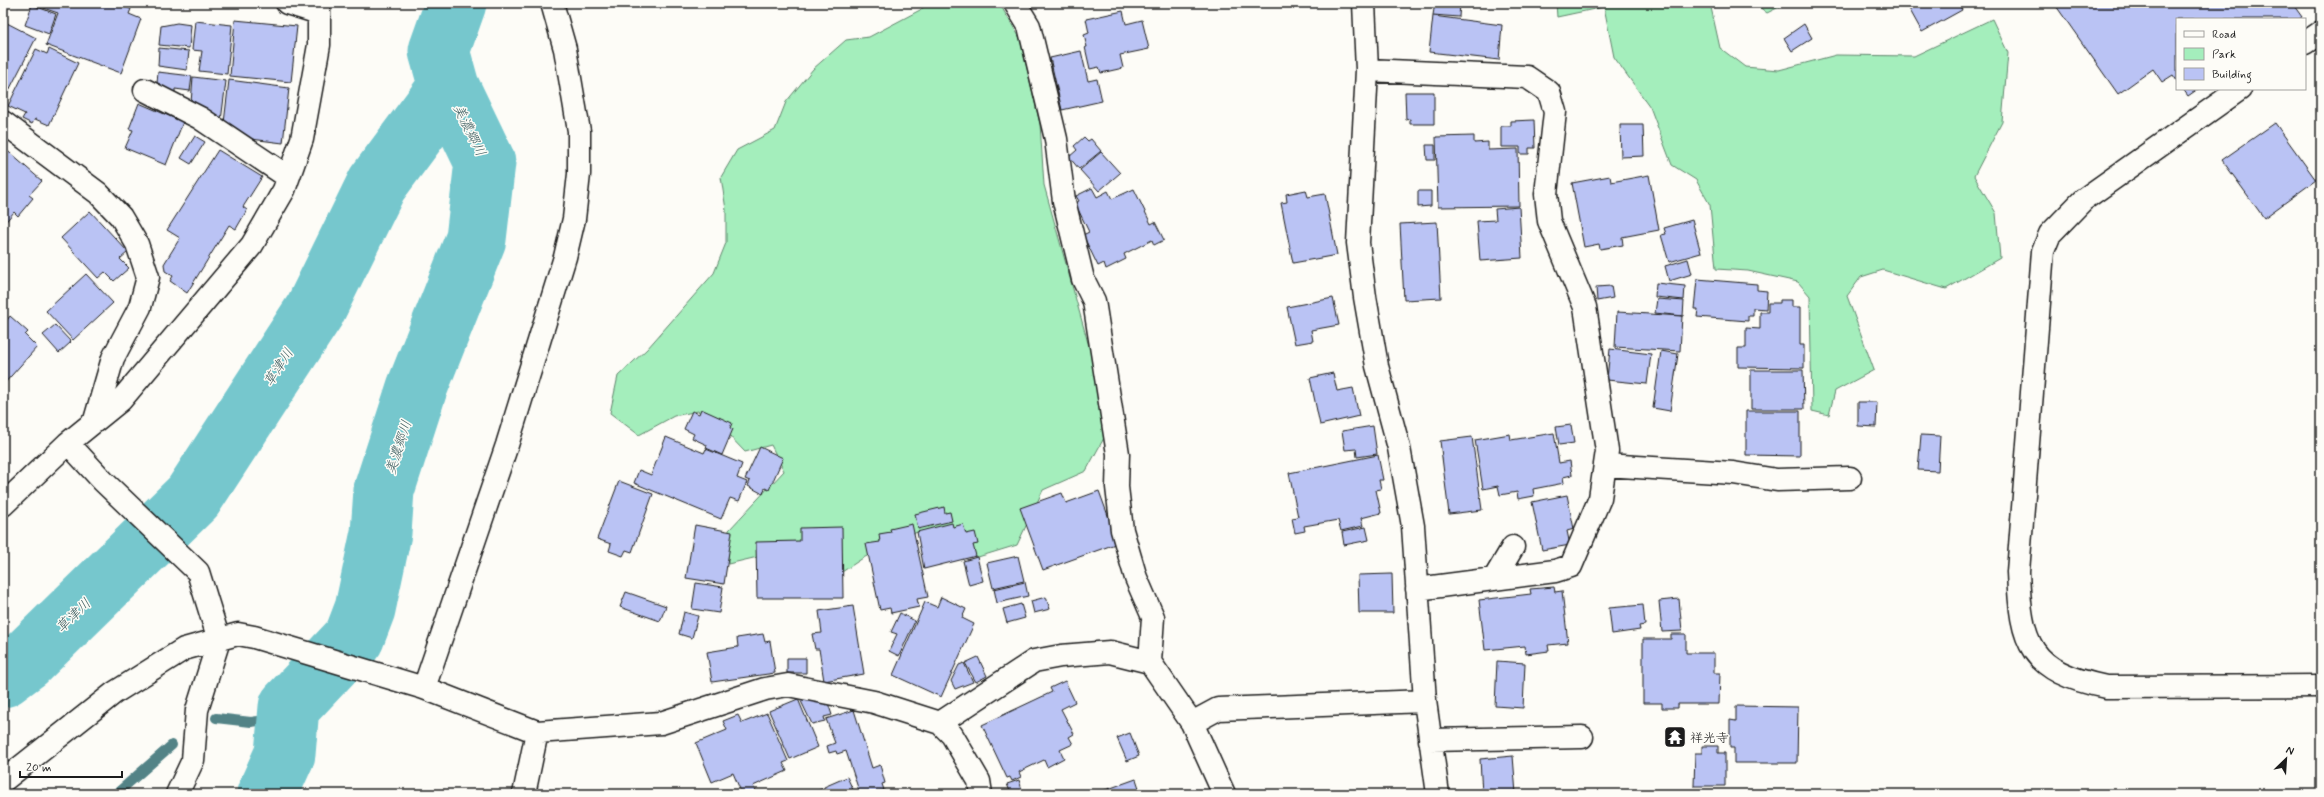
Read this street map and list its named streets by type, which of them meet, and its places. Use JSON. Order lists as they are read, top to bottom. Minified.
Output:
{"water":["美濃郷川","草津川"],"places":{"temple":["祥光寺"]},"legend":["Road","Park","Building"],"scale_bar":"20 m","north":"top right"}
